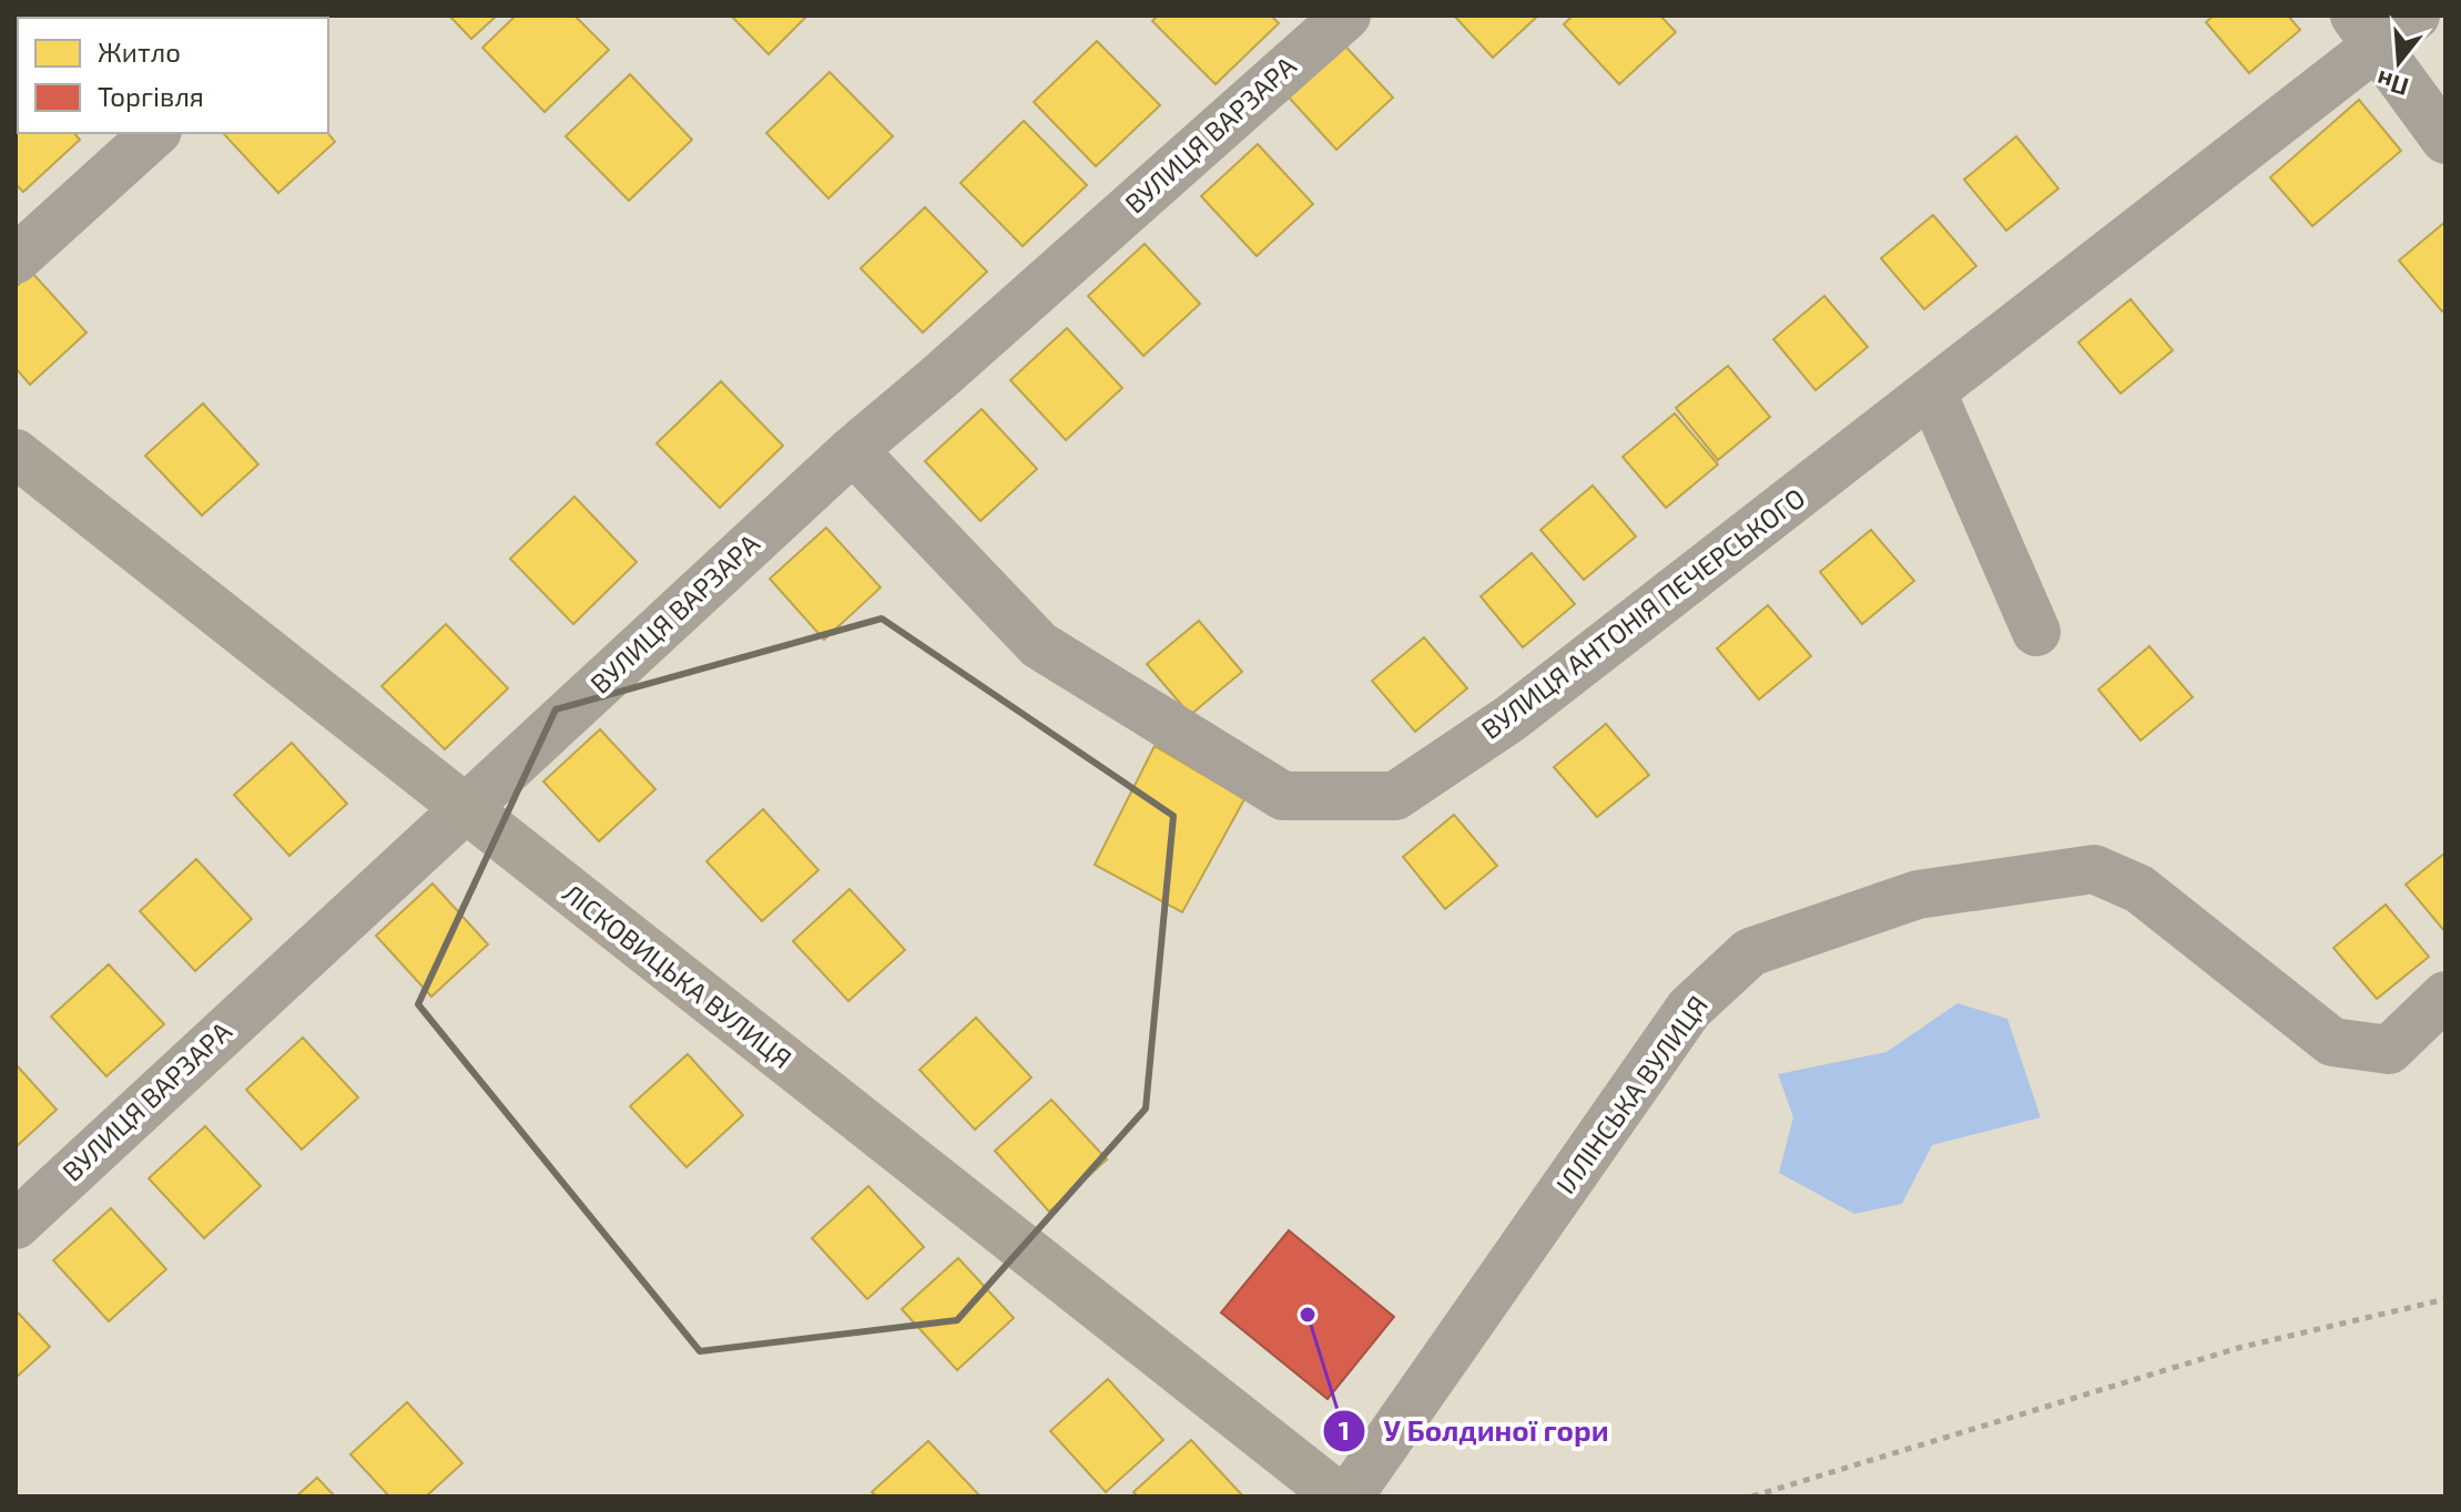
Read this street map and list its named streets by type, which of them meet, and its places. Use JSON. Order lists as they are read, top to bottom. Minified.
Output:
{"streets":{"main road":["ЛІСКОВИЦЬКА ВУЛИЦЯ"],"street":["ВУЛИЦЯ ВАРЗАРА","ВУЛИЦЯ АНТОНІЯ ПЕЧЕРСЬКОГО","ІЛЛІНСЬКА ВУЛИЦЯ"]},"crossings":[["ВУЛИЦЯ ВАРЗАРА","ВУЛИЦЯ АНТОНІЯ ПЕЧЕРСЬКОГО"],["ВУЛИЦЯ ВАРЗАРА","ЛІСКОВИЦЬКА ВУЛИЦЯ"]],"places":["У Болдиної гори"],"legend":["Житло","Торгівля"],"north":"bottom"}
